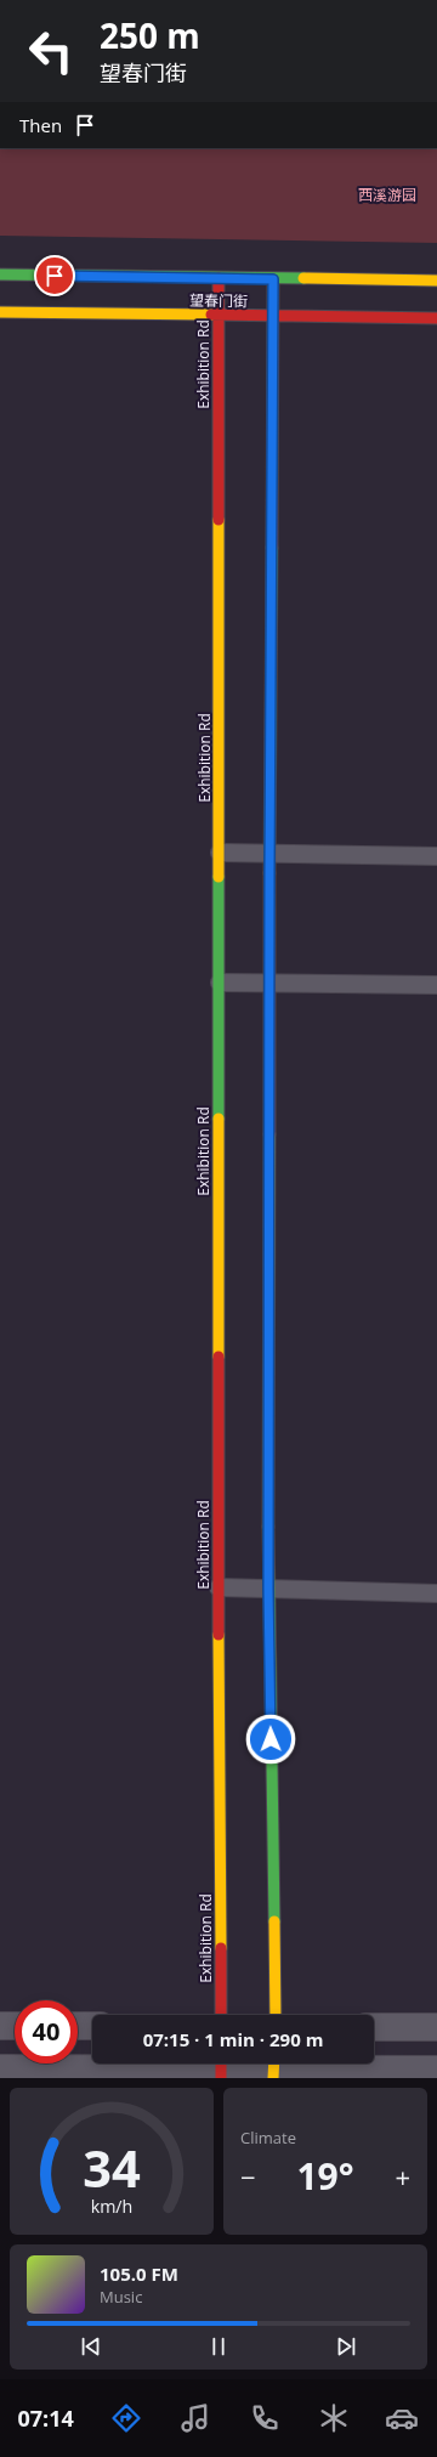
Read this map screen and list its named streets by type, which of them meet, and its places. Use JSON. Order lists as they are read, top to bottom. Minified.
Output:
{"streets":{"street":["望春门街","Exhibition Rd"]},"crossings":[["望春门街","Exhibition Rd"]],"parks":["西溪游园"],"page":{"turn":["250 m","望春门街"],"then":"Then","limit":"40","trip":"07:15 · 1 min · 290 m","tile":"Climate","heat":["−","19°","+"],"song":["105.0 FM","Music"],"tabs":"07:14","gauge":["34","km/h"]}}
